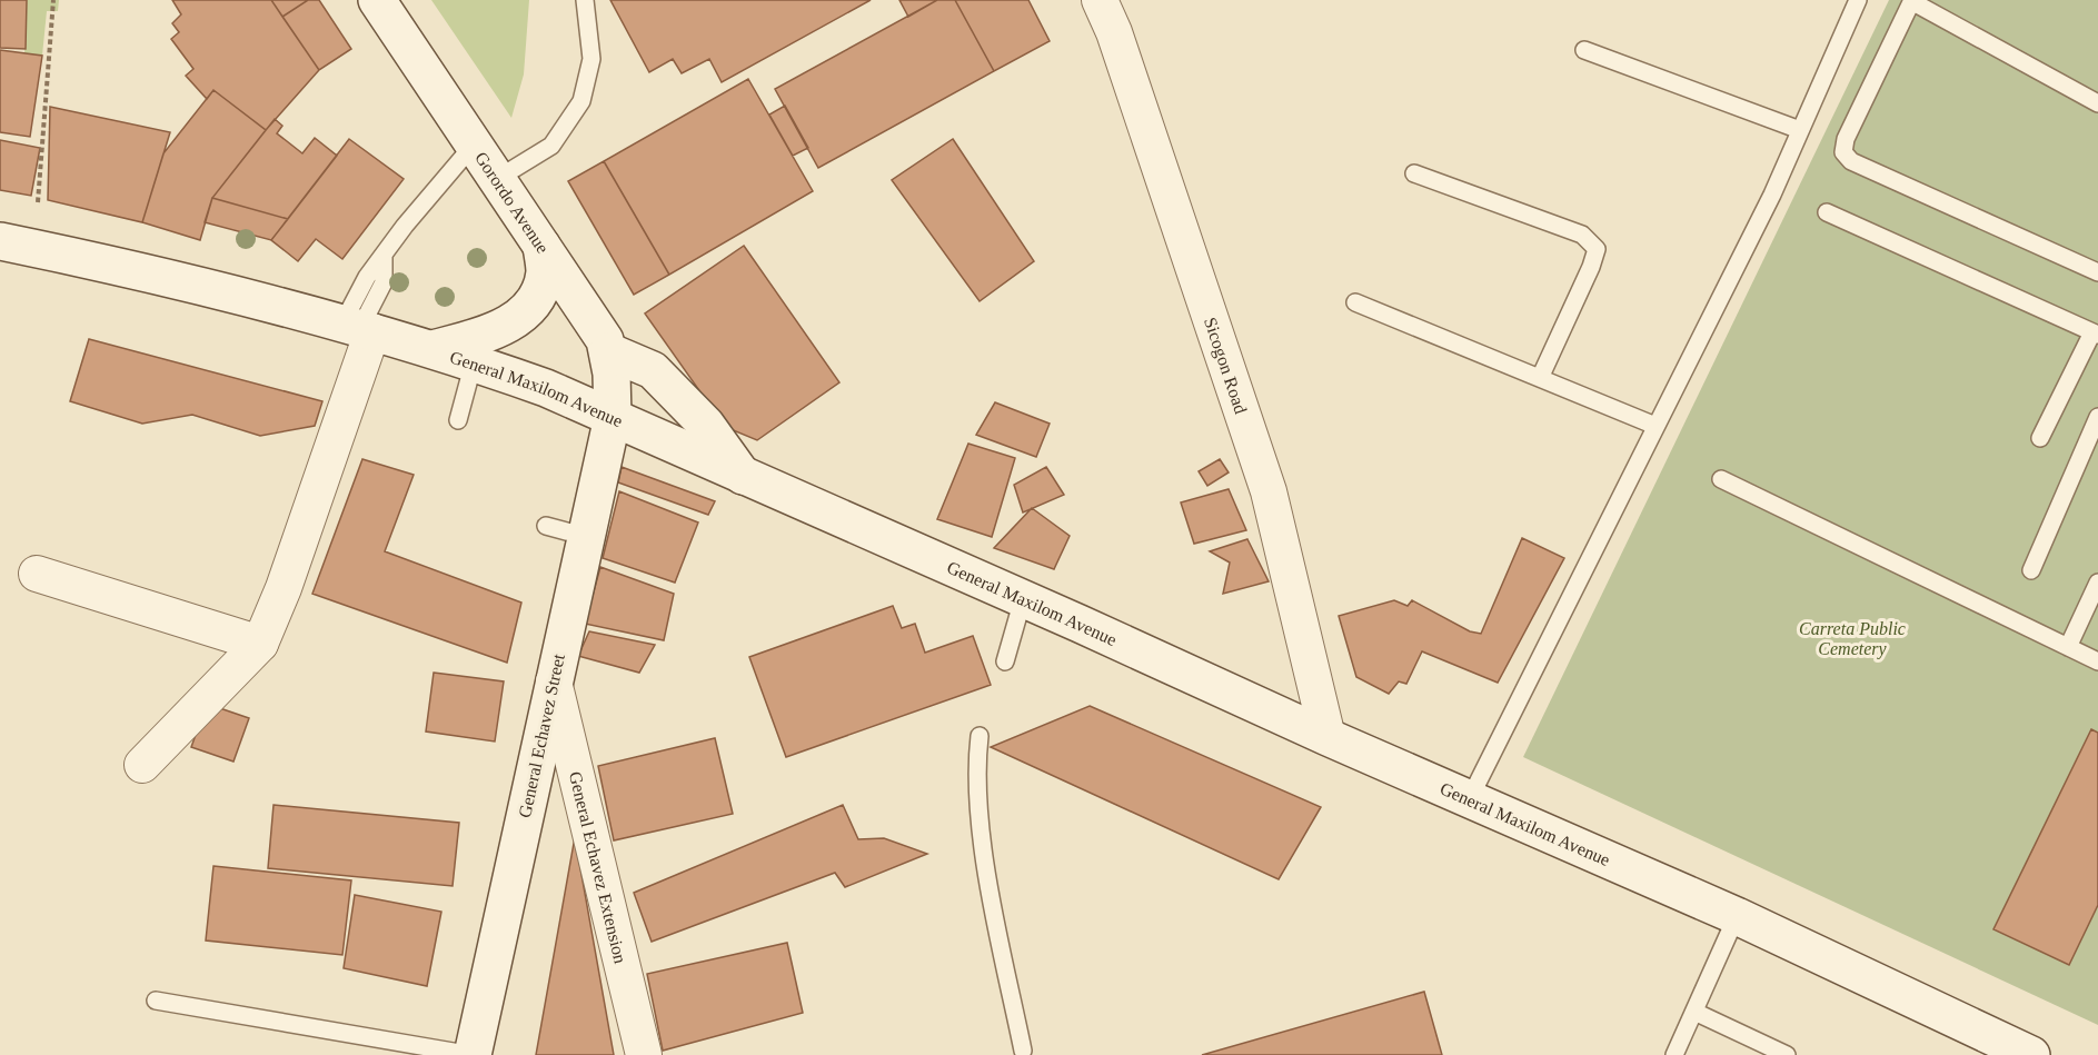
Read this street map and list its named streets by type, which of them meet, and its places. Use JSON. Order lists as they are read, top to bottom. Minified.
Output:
{"streets":{"main road":["Gorordo Avenue","General Maxilom Avenue","General Echavez Street"],"street":["Sicogon Road","General Echavez Extension"]},"crossings":[["Gorordo Avenue","General Maxilom Avenue"],["Gorordo Avenue","General Echavez Street"],["Sicogon Road","General Maxilom Avenue"],["General Maxilom Avenue","General Echavez Street"],["General Echavez Street","General Echavez Extension"]],"parks":["Carreta Public Cemetery"]}
